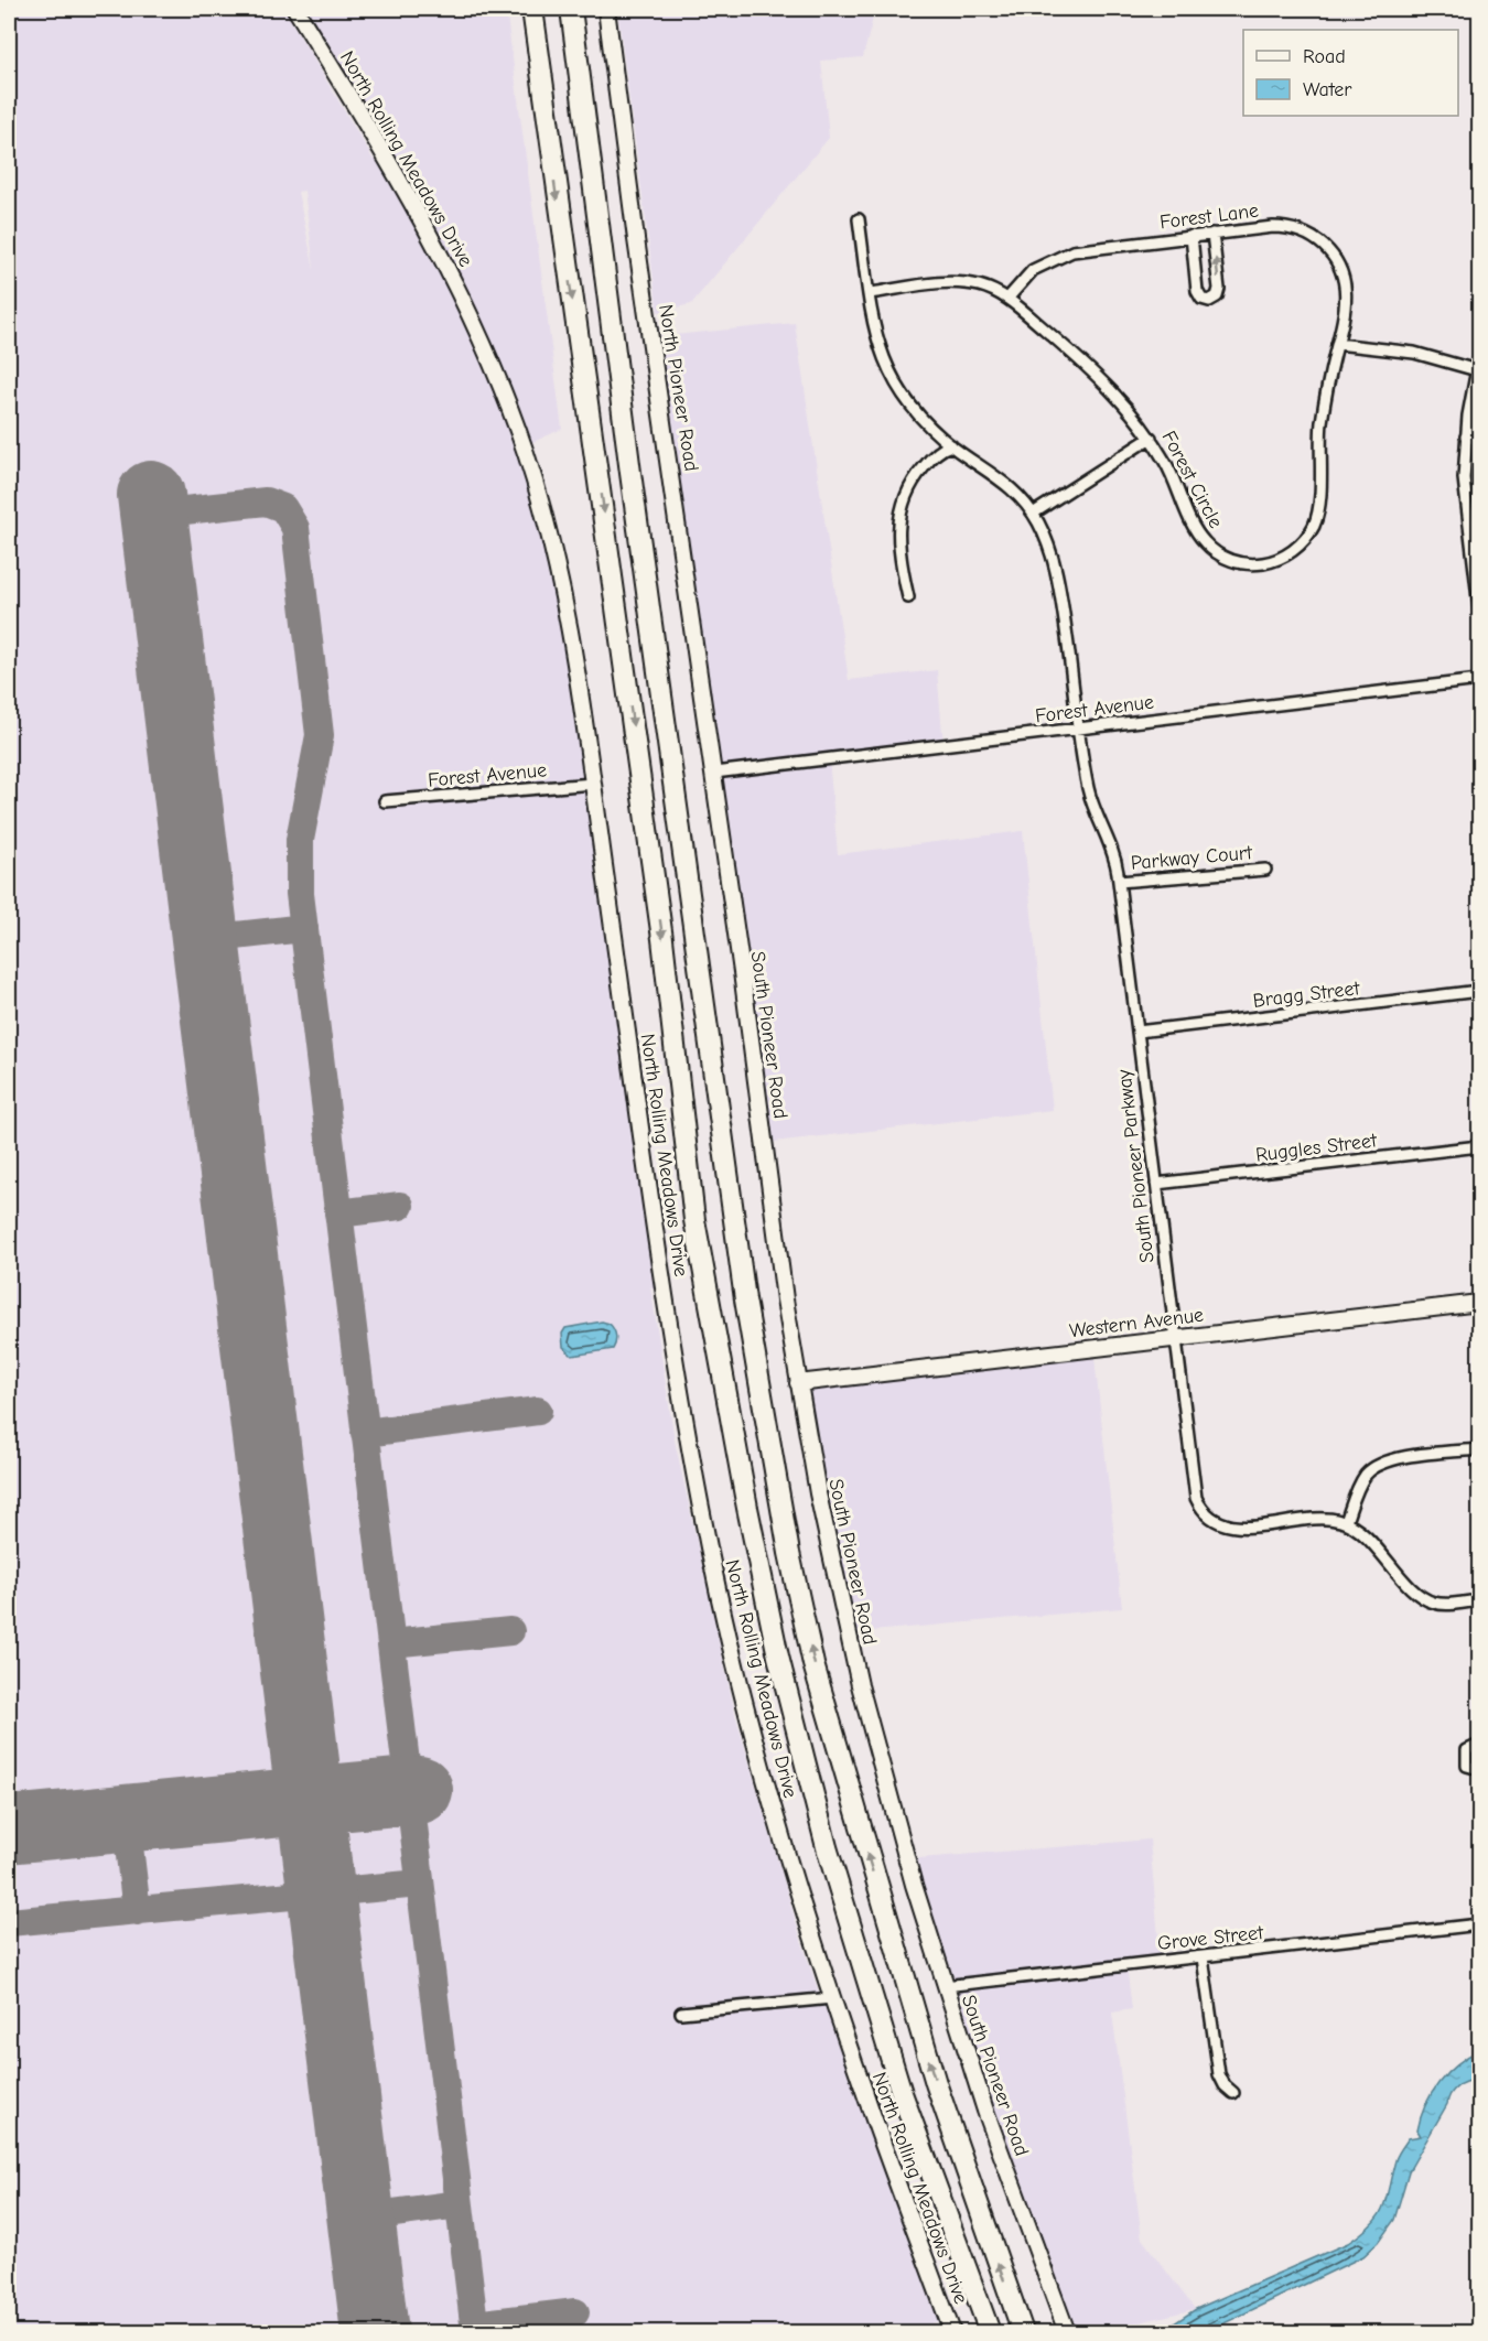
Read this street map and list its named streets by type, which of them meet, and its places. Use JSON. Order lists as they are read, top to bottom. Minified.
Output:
{"streets":{"main road":["North Rolling Meadows Drive","North Pioneer Road","South Pioneer Road","Western Avenue"],"street":["Forest Lane","Forest Circle","Forest Avenue","Parkway Court","Bragg Street","Ruggles Street","South Pioneer Parkway","Grove Street"]},"crossings":[["North Rolling Meadows Drive","Forest Avenue"],["Forest Lane","Forest Circle"],["North Pioneer Road","Forest Avenue"],["North Pioneer Road","South Pioneer Road"],["Forest Circle","South Pioneer Parkway"],["Forest Avenue","South Pioneer Road"],["Forest Avenue","South Pioneer Parkway"],["Parkway Court","South Pioneer Parkway"],["Bragg Street","South Pioneer Parkway"],["South Pioneer Road","Western Avenue"],["South Pioneer Road","Grove Street"],["Ruggles Street","South Pioneer Parkway"],["South Pioneer Parkway","Western Avenue"]],"legend":["Road","Water"]}
